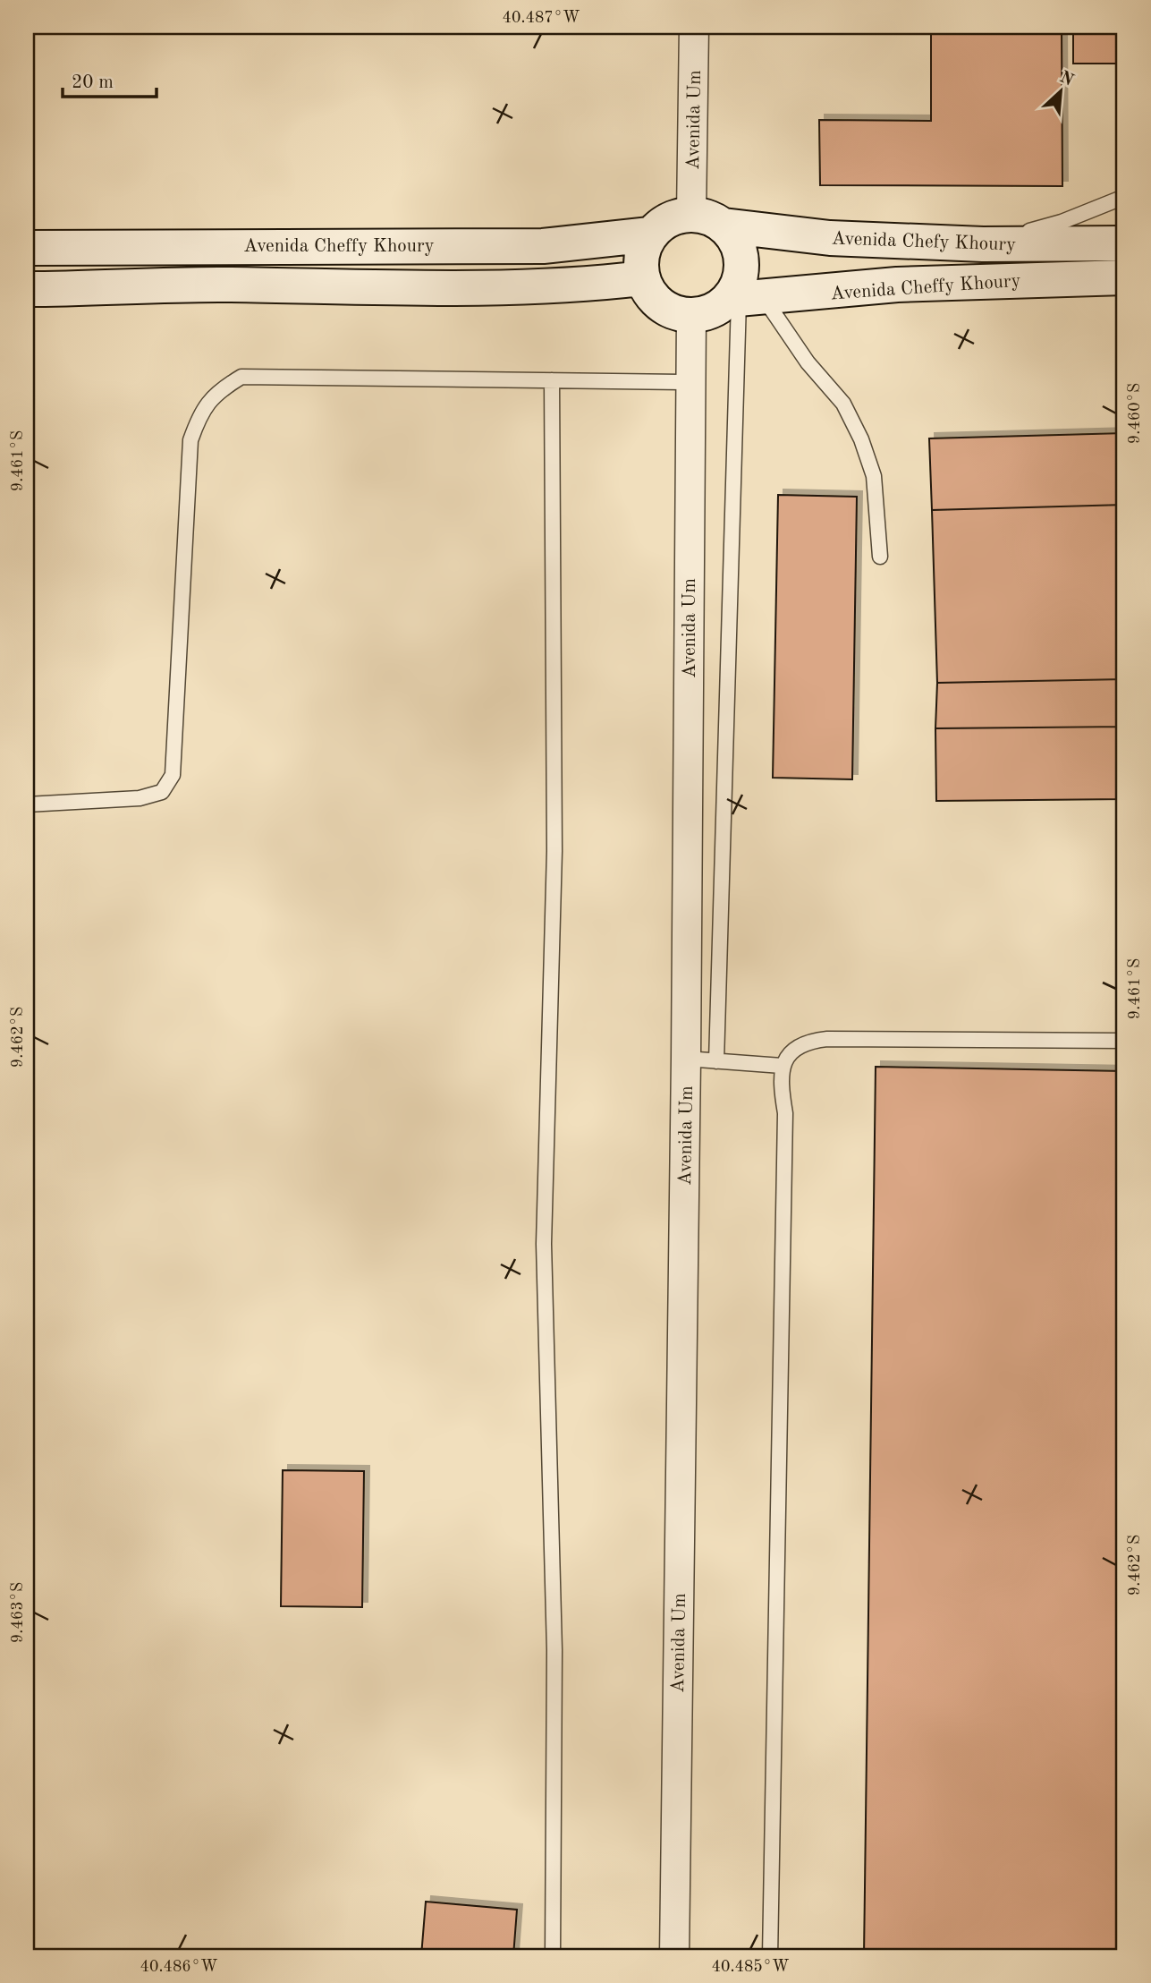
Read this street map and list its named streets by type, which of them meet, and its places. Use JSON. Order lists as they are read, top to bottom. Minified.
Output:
{"streets":{"main road":["Avenida Chefy Khoury","Avenida Cheffy Khoury"],"street":["Avenida Um"]},"crossings":[["Avenida Um","Avenida Chefy Khoury"],["Avenida Um","Avenida Cheffy Khoury"],["Avenida Chefy Khoury","Avenida Cheffy Khoury"]],"scale_bar":"20 m","north":"top right","coordinates":["40.487°W","9.460°S","9.461°S","9.462°S","9.463°S","40.486°W","40.485°W"]}
